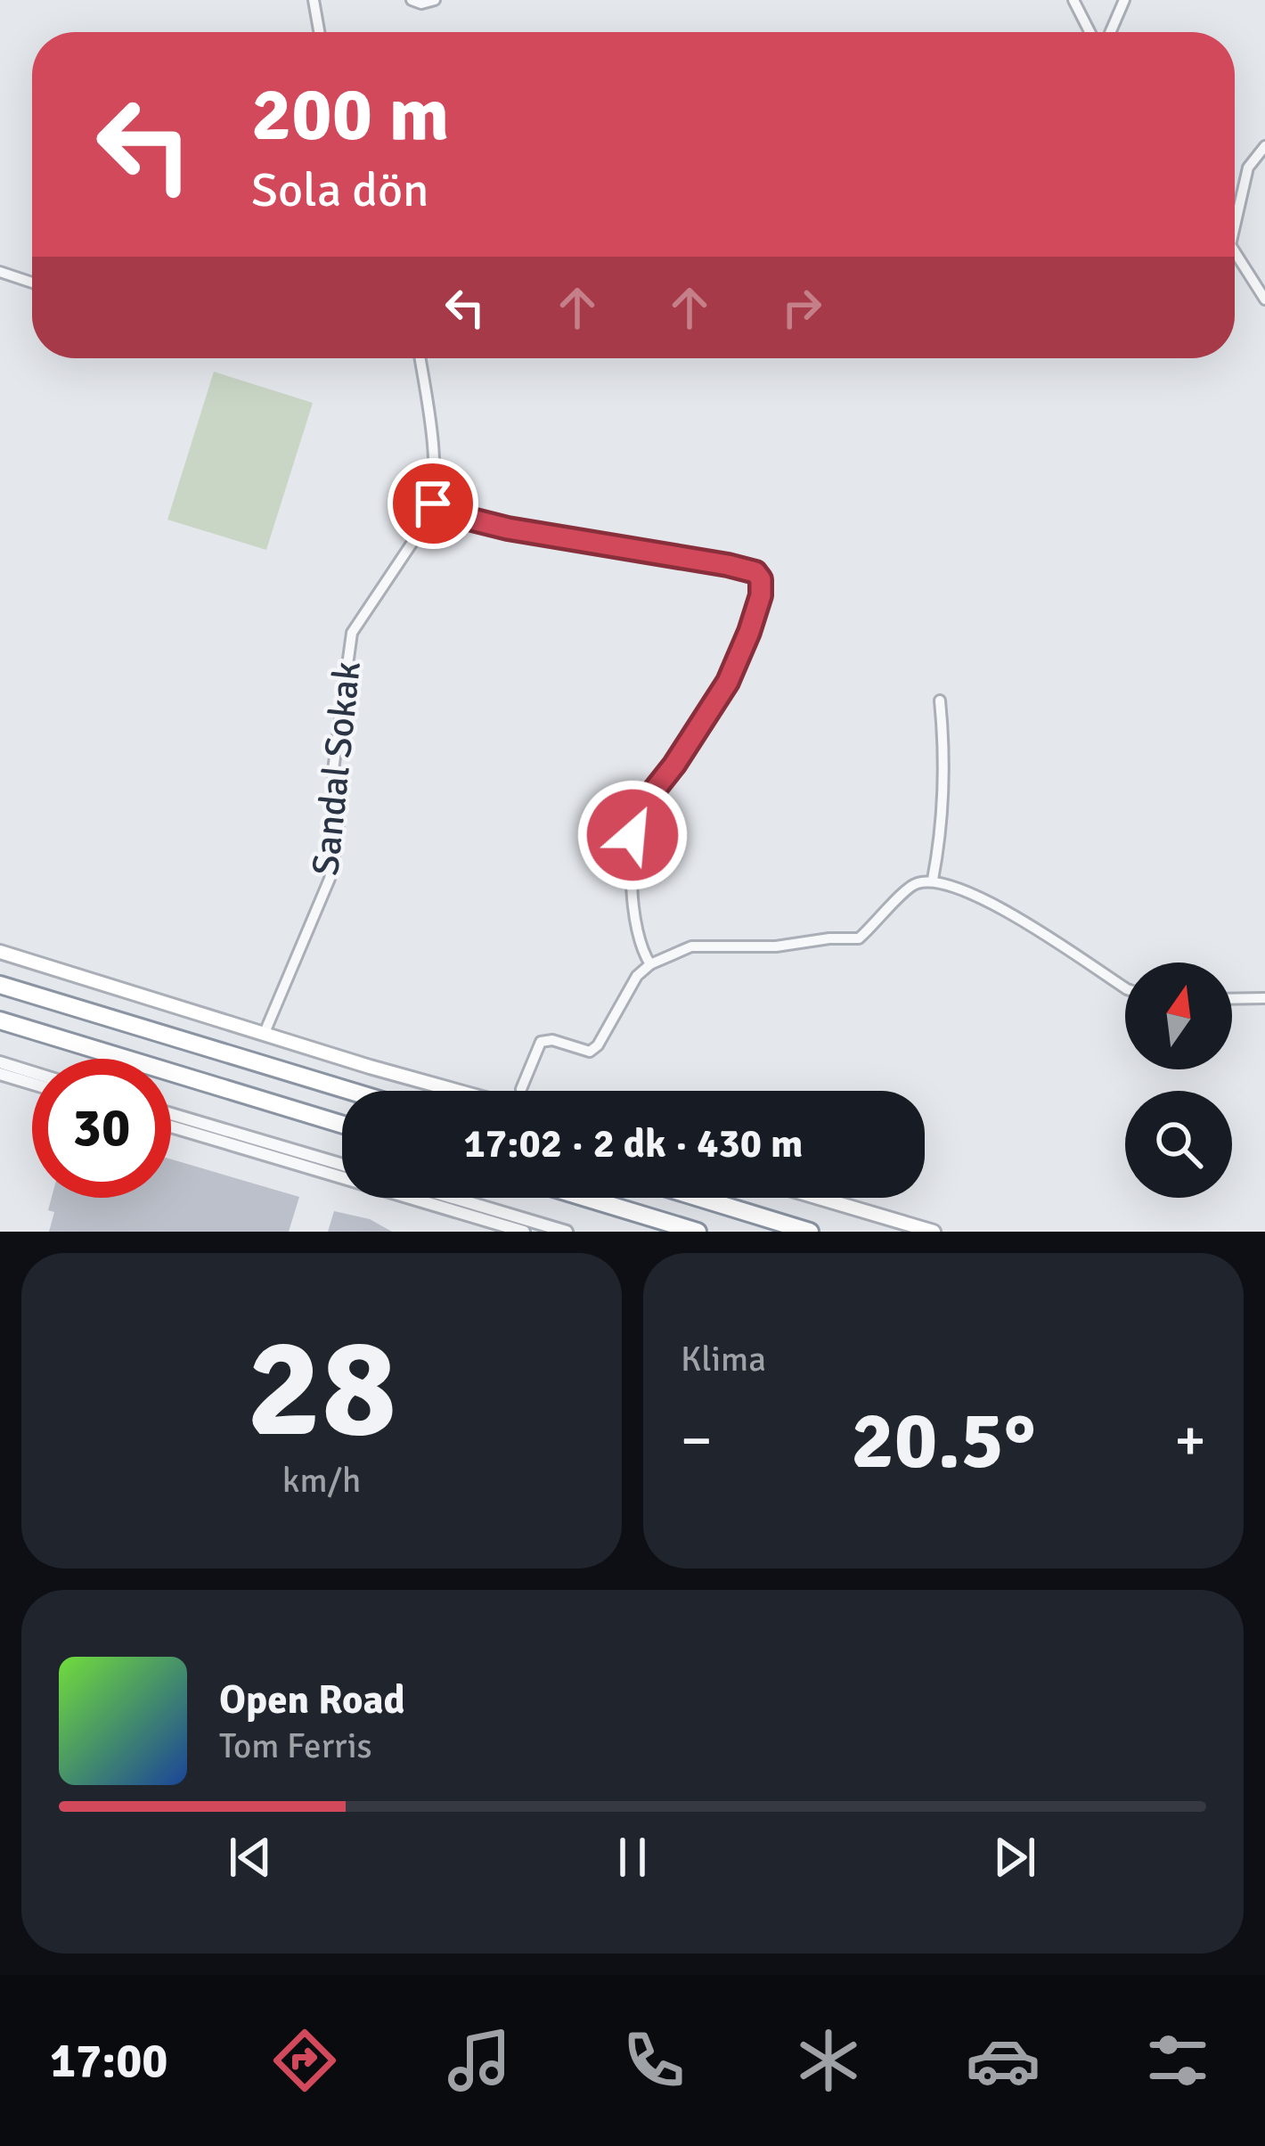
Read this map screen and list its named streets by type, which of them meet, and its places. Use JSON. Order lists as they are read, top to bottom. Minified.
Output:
{"streets":{"street":["Sandal Sokak"]},"north":"top","page":{"turn":["200 m","Sola dön"],"limit":"30","trip":"17:02 · 2 dk · 430 m","tile":[["28","km/h"],"Klima"],"heat":["−","20.5°","+"],"song":["Open Road","Tom Ferris"],"tabs":"17:00"}}
